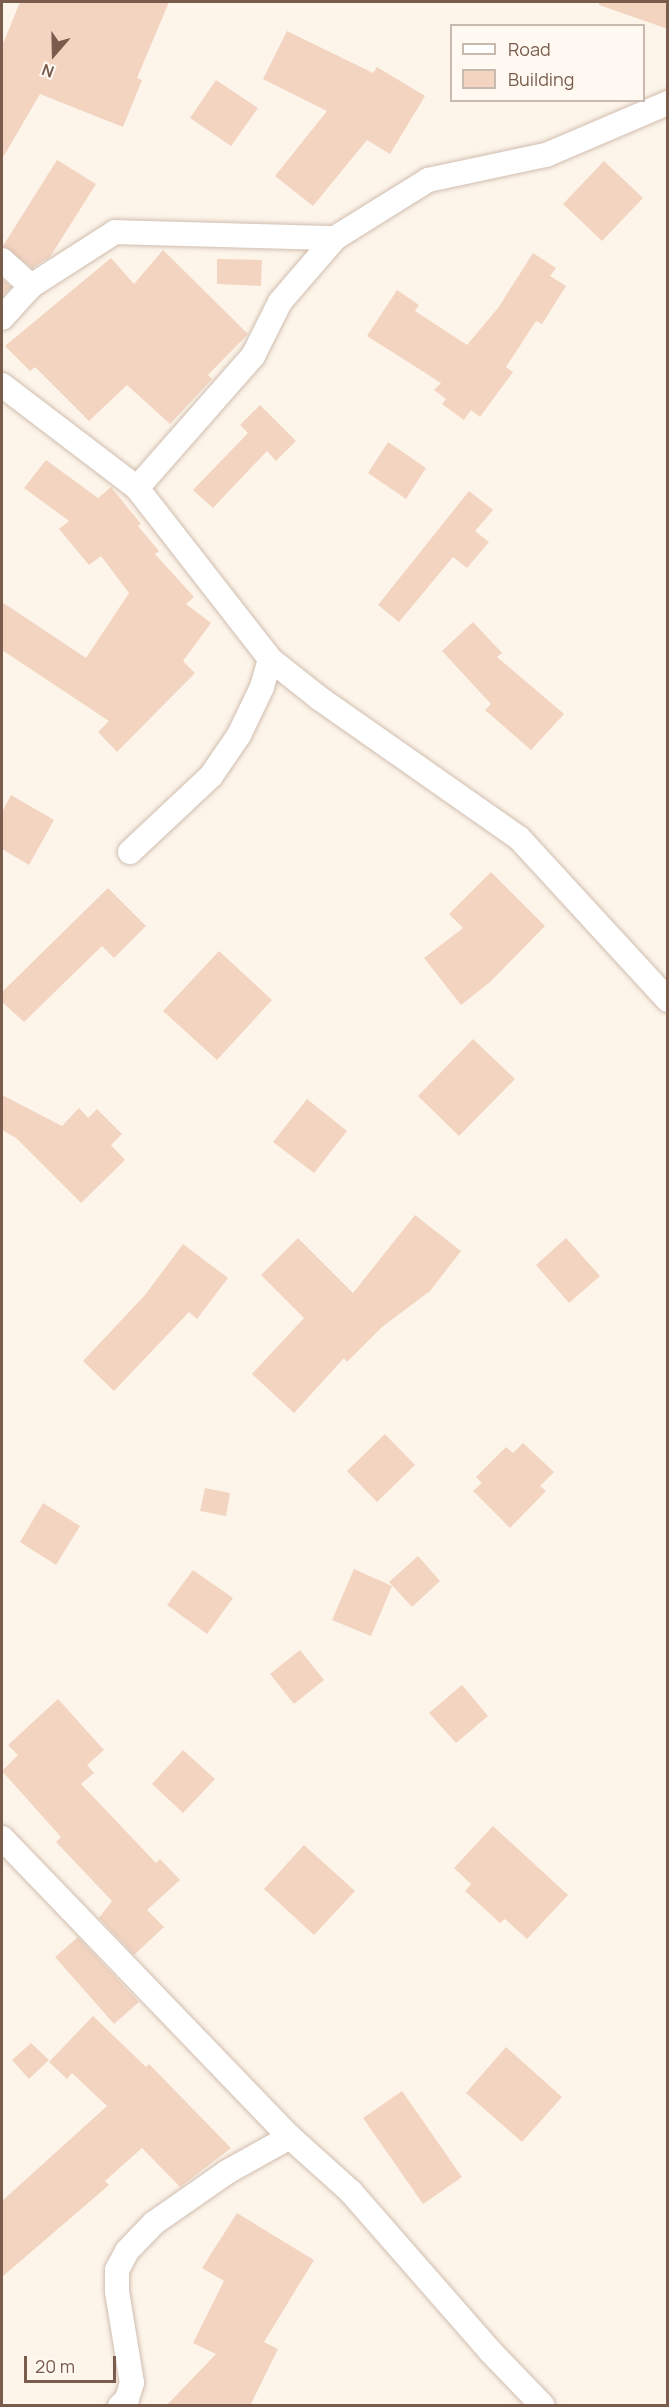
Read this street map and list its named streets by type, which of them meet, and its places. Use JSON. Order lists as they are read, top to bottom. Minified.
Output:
{"legend":["Road","Building"],"scale_bar":"20 m","north":"bottom"}
